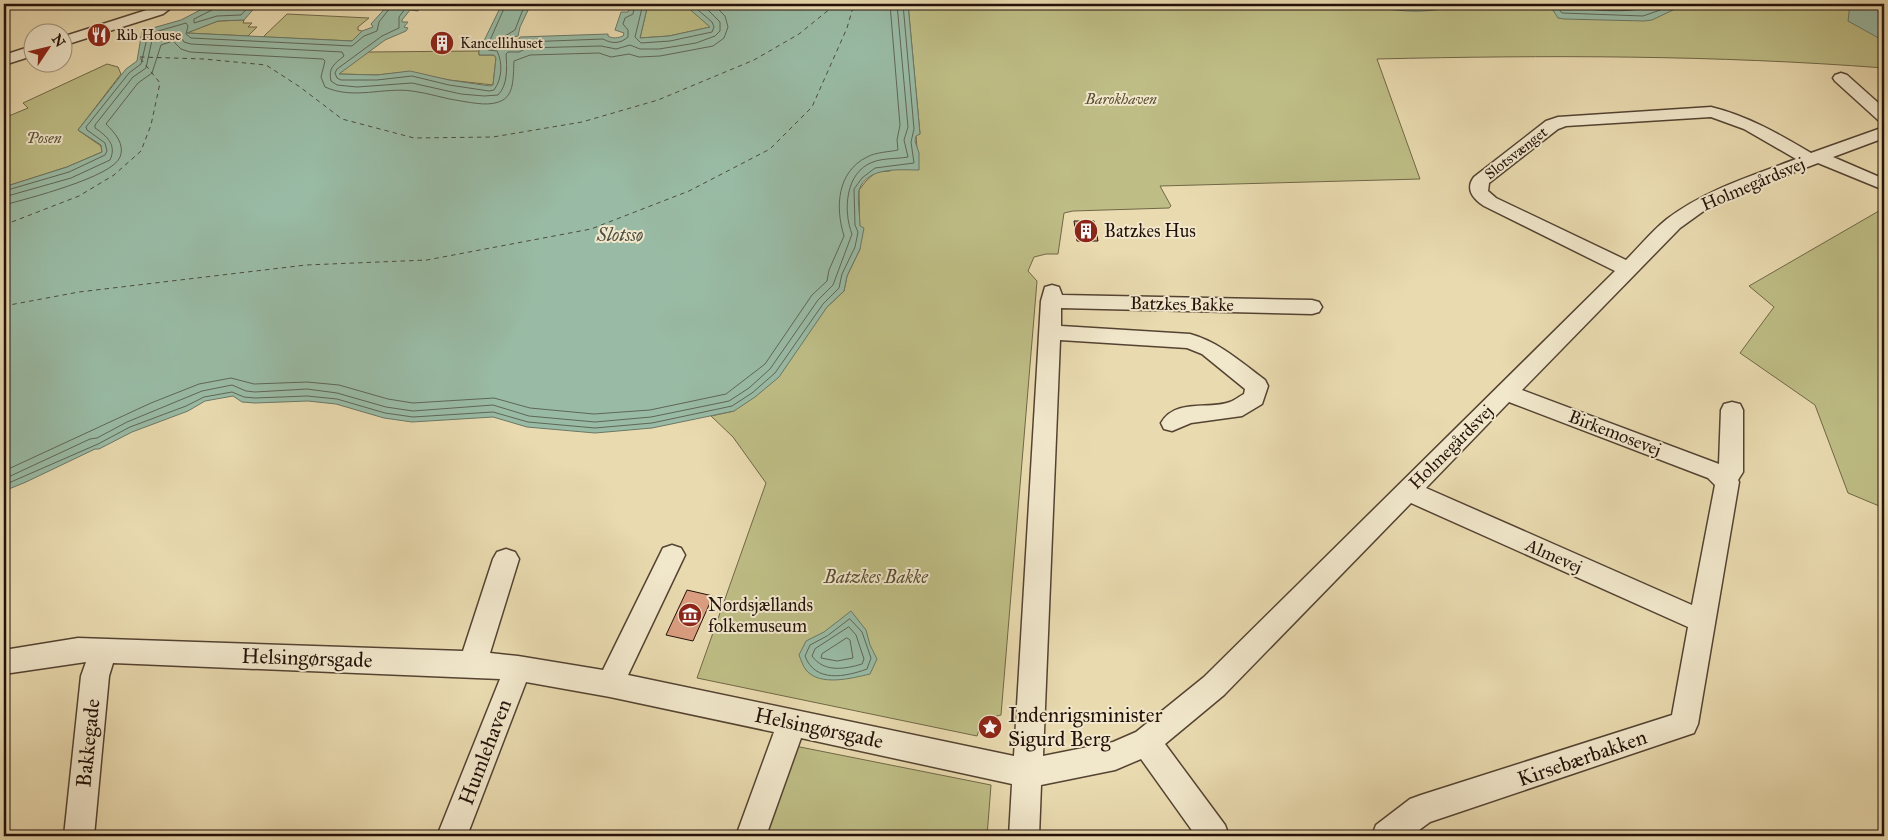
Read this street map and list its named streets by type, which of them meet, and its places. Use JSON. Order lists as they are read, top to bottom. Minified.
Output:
{"streets":{"street":["Slotsvænget","Holmegårdsvej","Batzkes Bakke","Birkemosevej","Almevej","Helsingørsgade","Bakkegade","Humlehaven","Kirsebærbakken"]},"crossings":[["Slotsvænget","Holmegårdsvej"],["Holmegårdsvej","Batzkes Bakke"],["Holmegårdsvej","Birkemosevej"],["Holmegårdsvej","Almevej"],["Holmegårdsvej","Helsingørsgade"],["Batzkes Bakke","Helsingørsgade"],["Almevej","Kirsebærbakken"],["Helsingørsgade","Bakkegade"],["Helsingørsgade","Humlehaven"]],"water":["Slotssø"],"parks":["Barokhaven","Posen","Batzkes Bakke"],"places":{"restaurant":["Rib House"],"building":["Kancellihuset","Batzkes Hus"],"museum":["Nordsjællands folkemuseum"],"place":["Indenrigsminister Sigurd Berg"]},"north":"top right"}
